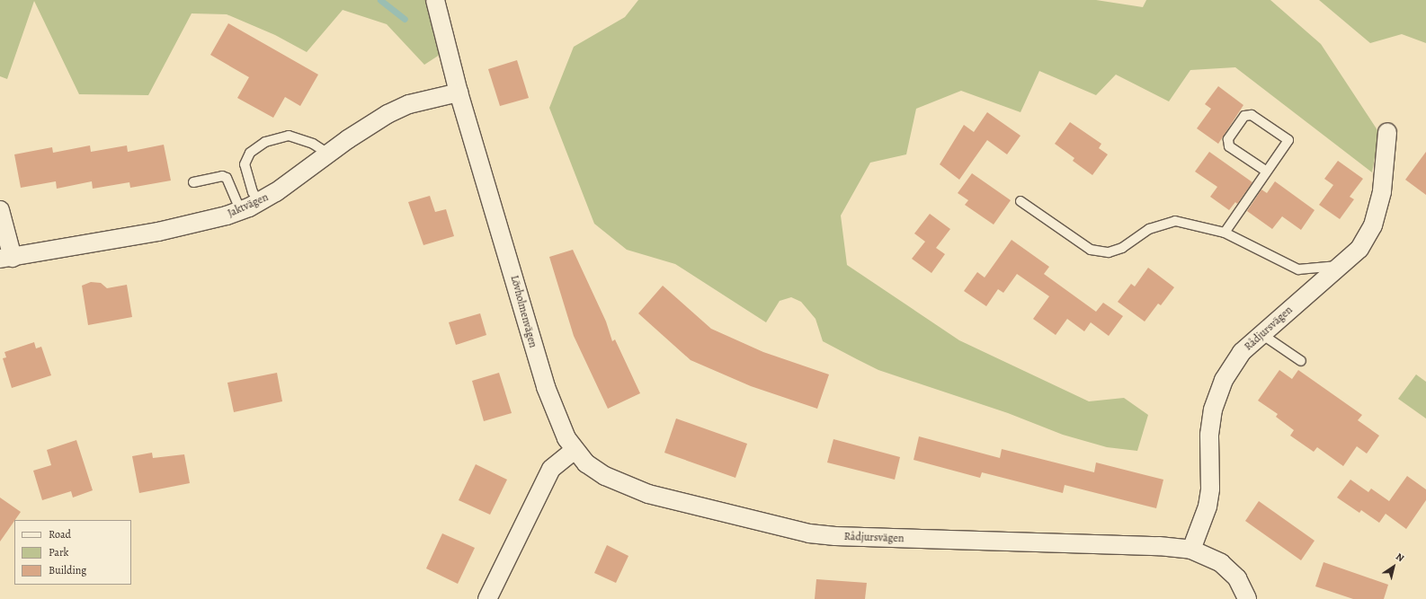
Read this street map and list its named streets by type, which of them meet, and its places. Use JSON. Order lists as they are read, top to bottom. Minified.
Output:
{"streets":{"street":["Jaktvägen","Lövholmenvägen","Rådjursvägen"]},"crossings":[["Jaktvägen","Lövholmenvägen"],["Lövholmenvägen","Rådjursvägen"]],"legend":["Road","Park","Building"],"north":"top right"}
